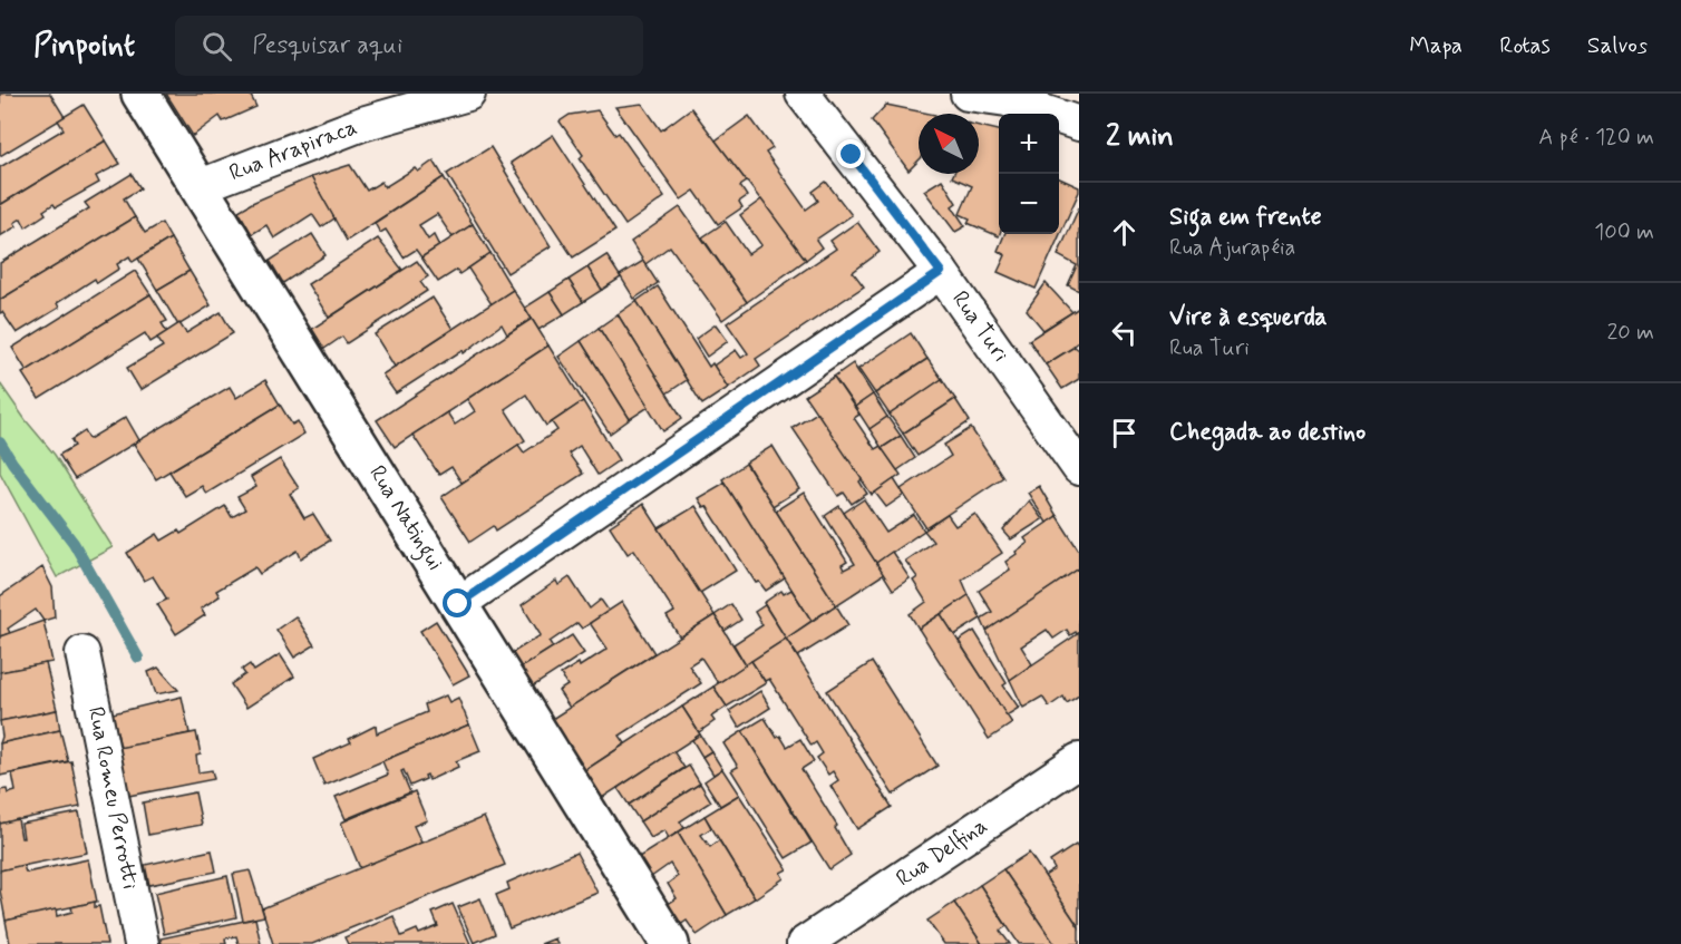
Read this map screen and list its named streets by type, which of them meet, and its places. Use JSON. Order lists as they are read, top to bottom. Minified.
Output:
{"streets":{"street":["Rua Arapiraca","Rua Turi","Rua Natingui","Rua Romeu Perrotti","Rua Delfina"]},"crossings":[["Rua Arapiraca","Rua Natingui"]],"north":"top left","page":{"header":"Pinpoint","search":"Pesquisar aqui","nav":["Mapa","Rotas","Salvos"],"heading":["2 min","A pé · 120 m"],"map_buttons":["+","−"],"list":[["Siga em frente","Rua Ajurapéia","100 m"],["Vire à esquerda","Rua Turi","20 m"],"Chegada ao destino"]}}
